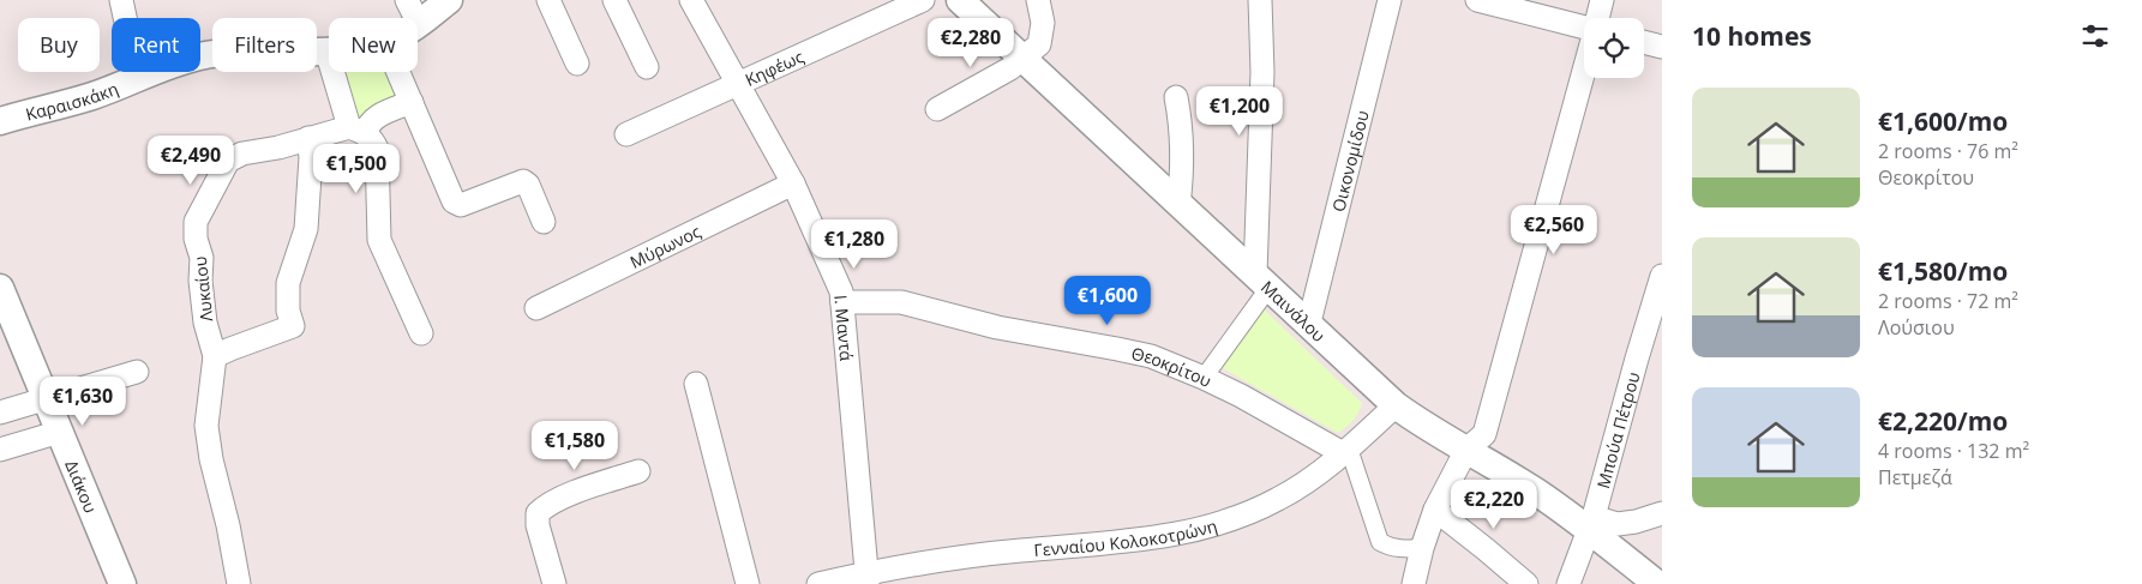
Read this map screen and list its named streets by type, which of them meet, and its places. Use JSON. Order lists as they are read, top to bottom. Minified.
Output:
{"streets":{"street":["Κηφέως","Καραισκάκη","Οικονομίδου","Μύρωνος","Λυκαίου","Μαινάλου","Ι. Μαντά","Θεοκρίτου","Μπούα Πέτρου","Διάκου","Γενναίου Κολοκοτρώνη"]},"crossings":[["Κηφέως","Ι. Μαντά"],["Οικονομίδου","Μαινάλου"],["Μύρωνος","Ι. Μαντά"],["Μαινάλου","Μπούα Πέτρου"],["Μαινάλου","Γενναίου Κολοκοτρώνη"],["Ι. Μαντά","Θεοκρίτου"],["Ι. Μαντά","Γενναίου Κολοκοτρώνη"],["Θεοκρίτου","Γενναίου Κολοκοτρώνη"]],"page":{"heading":"10 homes","price":["€2,280","€1,200","€2,490","€1,500","€2,560","€1,280","€1,600","€1,630","€1,580","€2,220"],"chip":["Buy","Rent","Filters","New"],"list":[{"name":"€1,600/mo","note":"2 rooms · 76 m² · Θεοκρίτου"},{"name":"€1,580/mo","note":"2 rooms · 72 m² · Λούσιου"},{"name":"€2,220/mo","note":"4 rooms · 132 m² · Πετμεζά"}]}}
